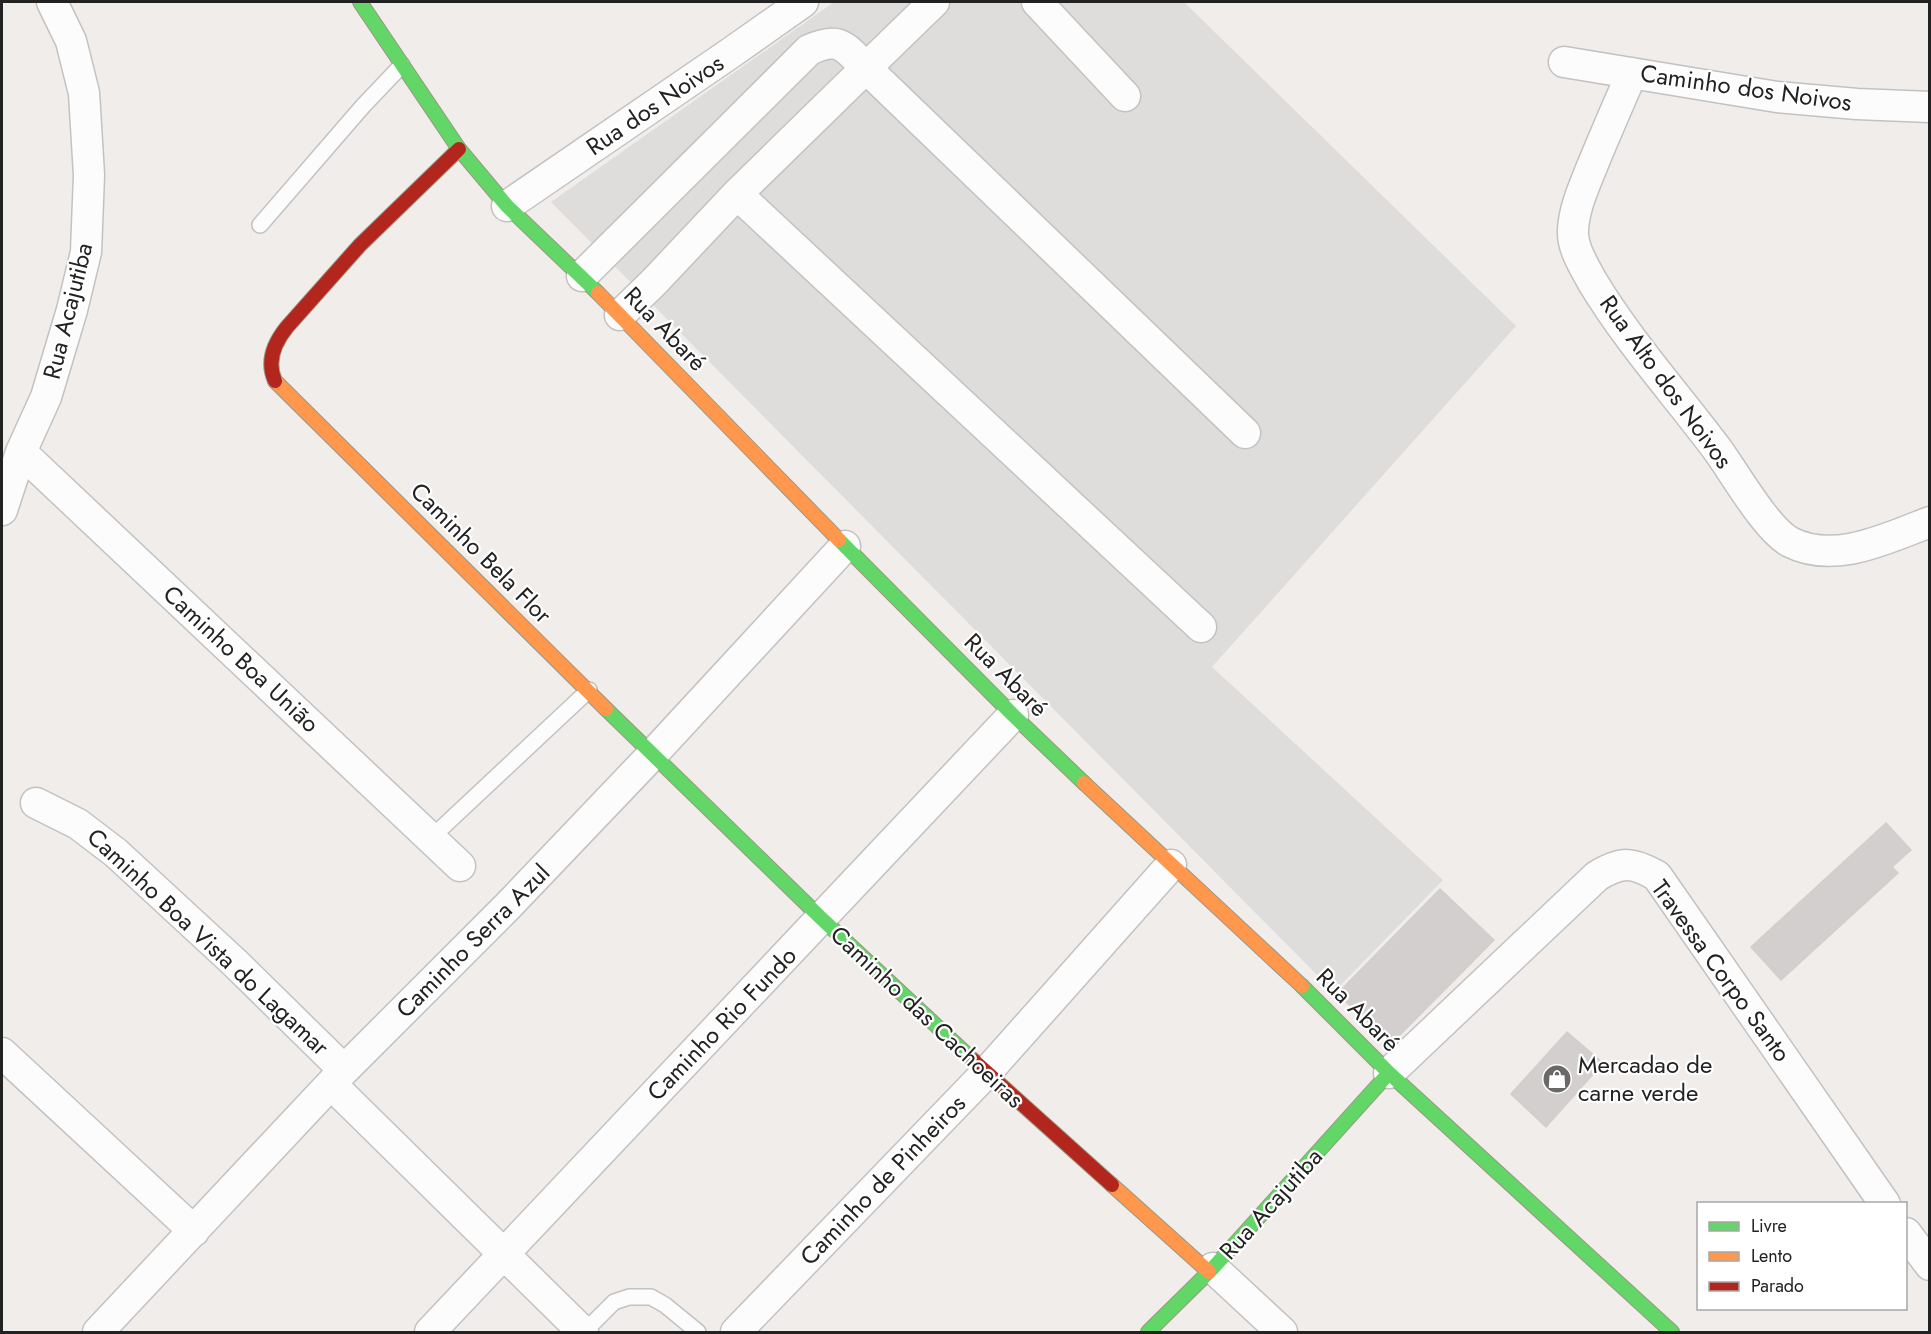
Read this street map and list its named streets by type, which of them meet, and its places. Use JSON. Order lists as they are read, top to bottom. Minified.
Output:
{"streets":{"street":["Caminho dos Noivos","Rua dos Noivos","Rua Acajutiba","Rua Abaré","Rua Alto dos Noivos","Caminho Bela Flor","Caminho Boa União","Caminho Serra Azul","Caminho Boa Vista do Lagamar","Travessa Corpo Santo","Caminho das Cachoeiras","Caminho Rio Fundo","Caminho de Pinheiros"]},"crossings":[["Caminho dos Noivos","Rua Alto dos Noivos"],["Rua dos Noivos","Rua Abaré"],["Rua Acajutiba","Rua Abaré"],["Rua Acajutiba","Caminho Boa União"],["Rua Acajutiba","Travessa Corpo Santo"],["Rua Acajutiba","Caminho das Cachoeiras"],["Rua Abaré","Caminho Bela Flor"],["Rua Abaré","Caminho Serra Azul"],["Rua Abaré","Travessa Corpo Santo"],["Rua Abaré","Caminho Rio Fundo"],["Rua Abaré","Caminho de Pinheiros"],["Caminho Bela Flor","Caminho Serra Azul"],["Caminho Bela Flor","Caminho das Cachoeiras"],["Caminho Serra Azul","Caminho Boa Vista do Lagamar"],["Caminho Serra Azul","Caminho das Cachoeiras"],["Caminho Boa Vista do Lagamar","Caminho Rio Fundo"],["Caminho das Cachoeiras","Caminho Rio Fundo"],["Caminho das Cachoeiras","Caminho de Pinheiros"]],"places":{"shop":["Mercadao de carne verde"]},"legend":["Livre","Lento","Parado"]}
